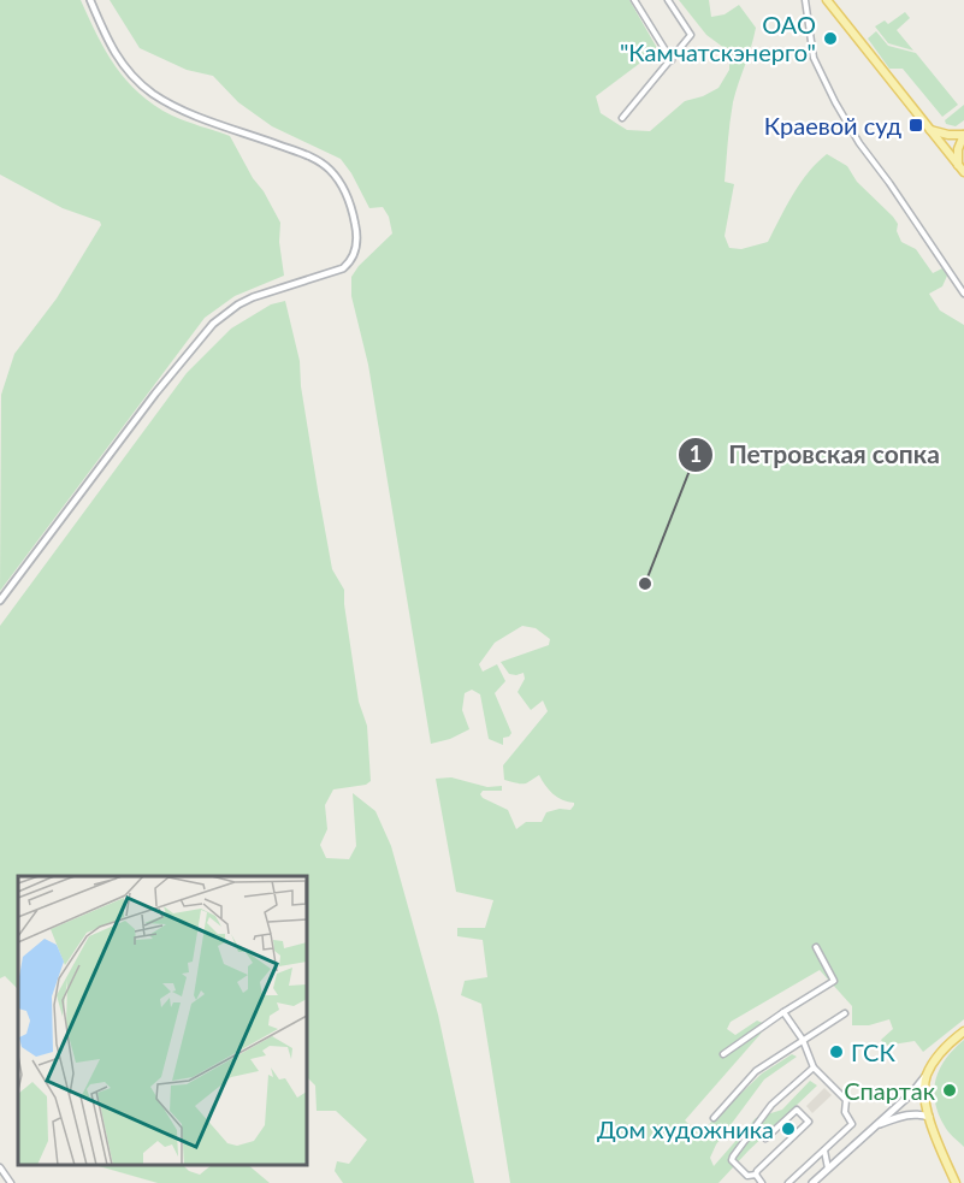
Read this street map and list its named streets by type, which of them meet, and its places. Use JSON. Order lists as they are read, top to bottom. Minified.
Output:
{"places":{"other":["ОАО \"Камчатскэнерго\"","Петровская сопка","ГСК","Спартак","Дом художника"],"transit":["Краевой суд"]}}
